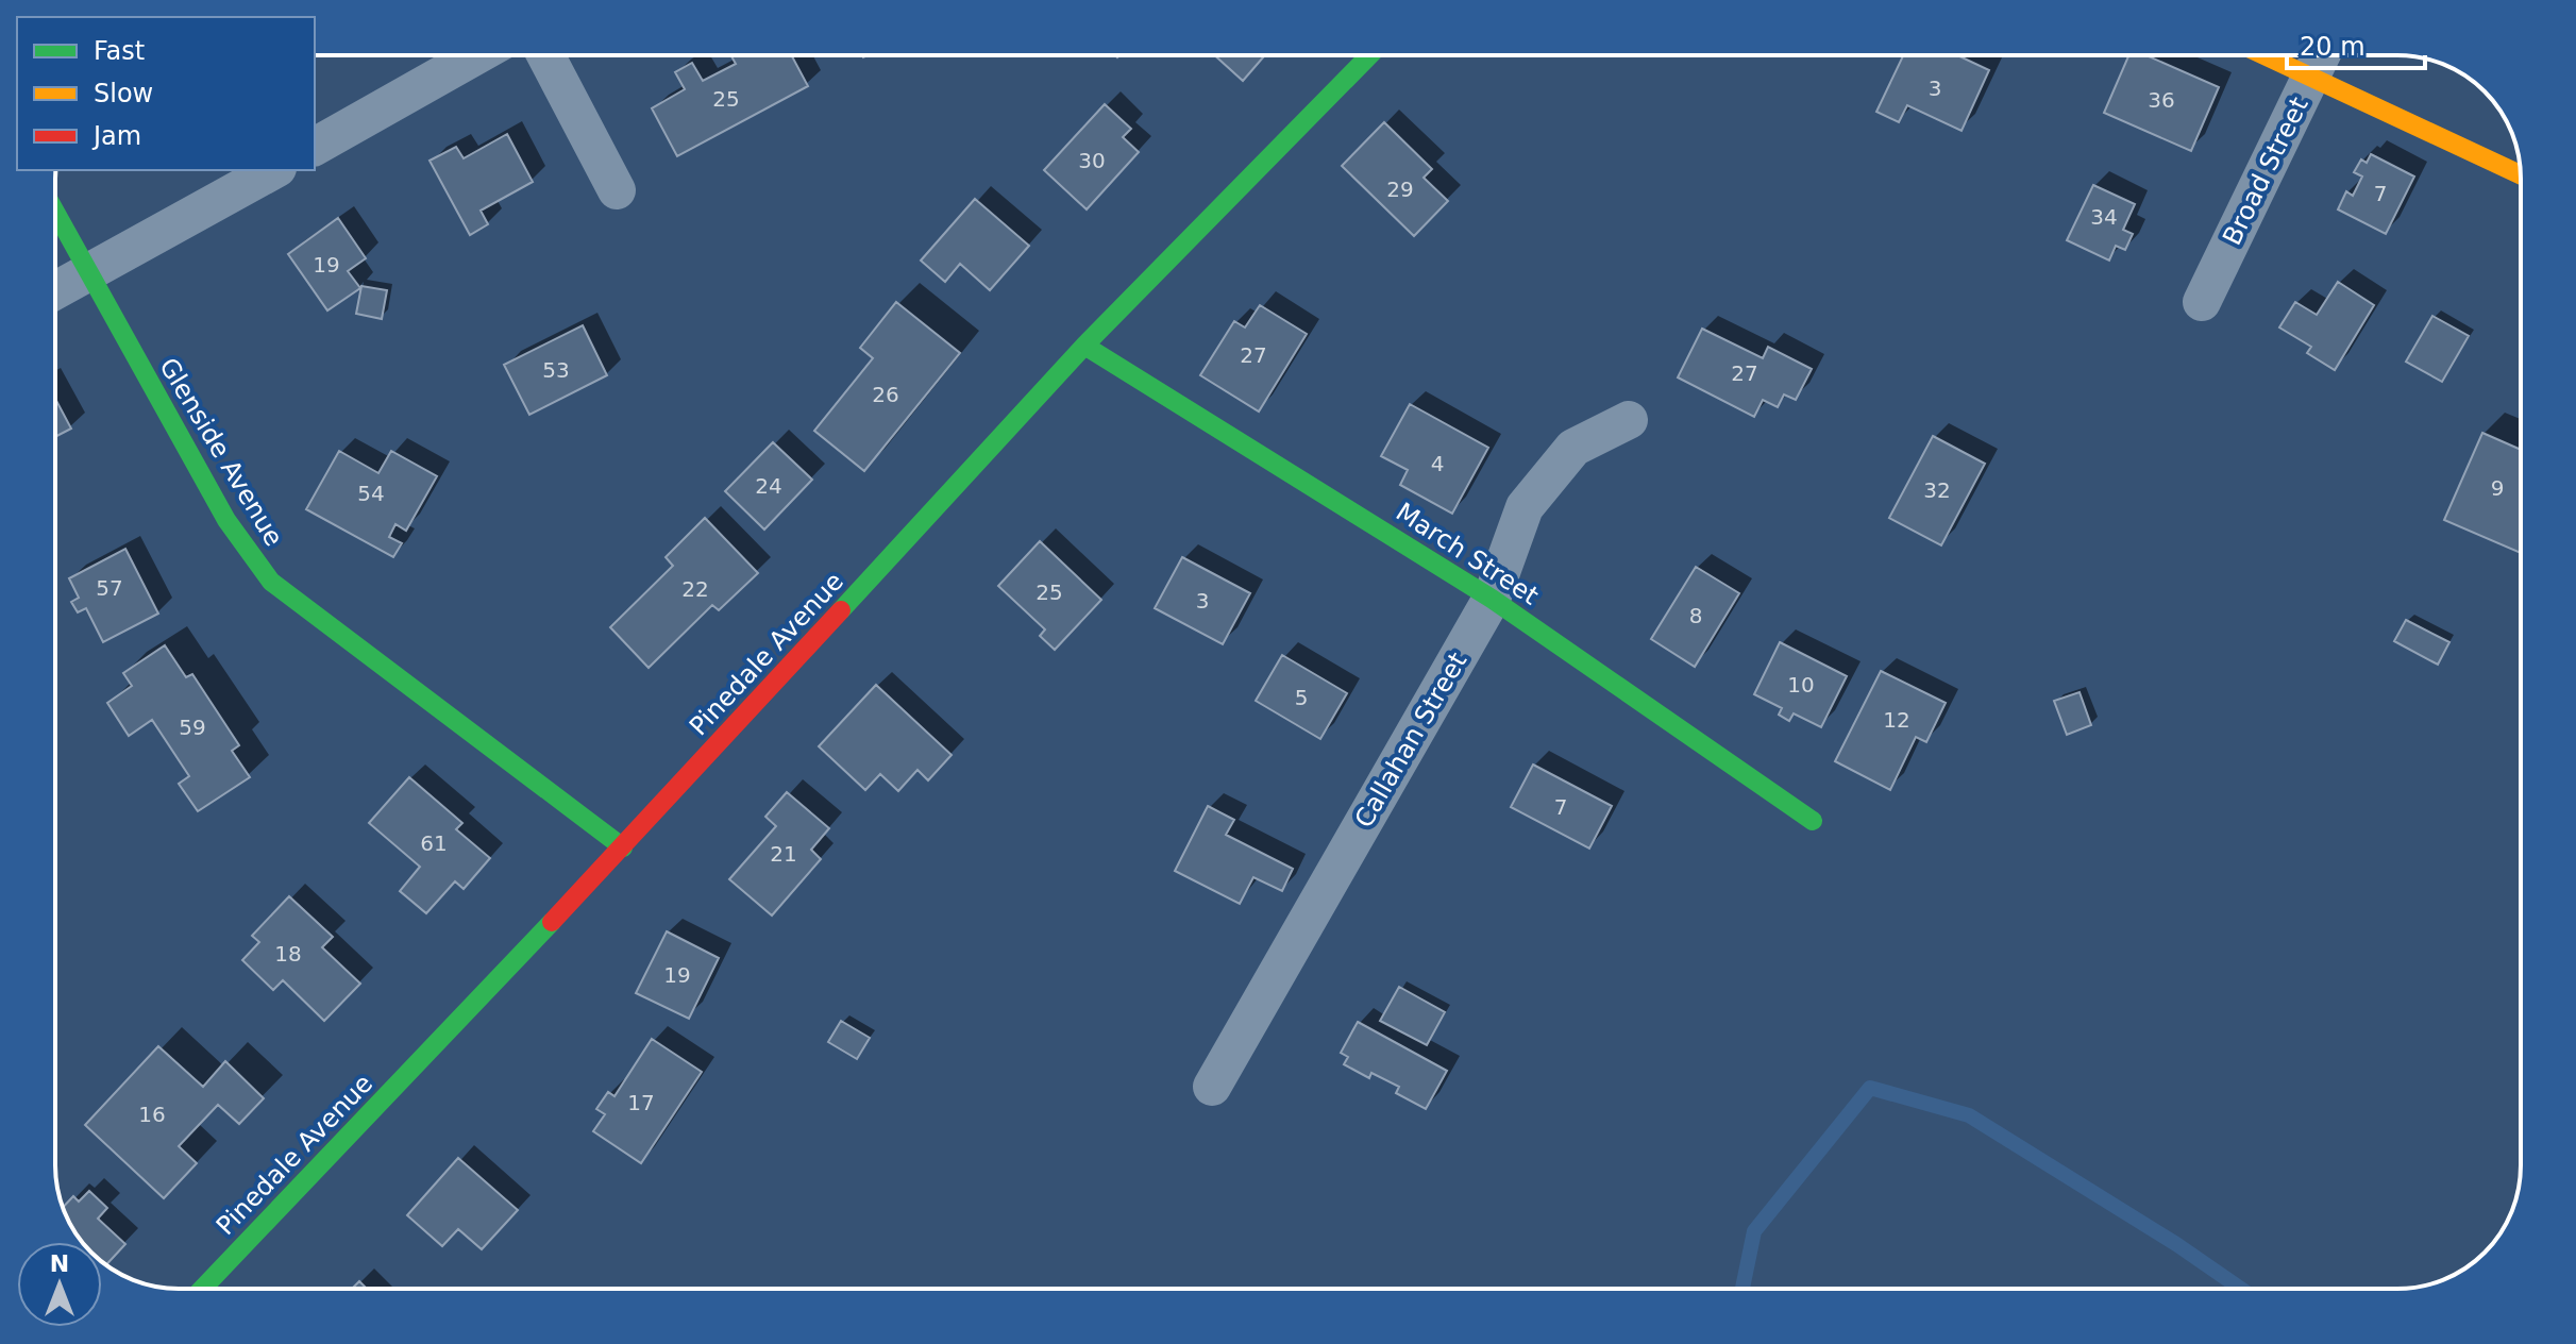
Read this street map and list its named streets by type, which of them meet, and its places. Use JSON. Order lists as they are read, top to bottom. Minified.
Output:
{"streets":{"street":["Broad Street","Glenside Avenue","March Street","Pinedale Avenue","Callahan Street"]},"crossings":[["Glenside Avenue","Pinedale Avenue"],["March Street","Pinedale Avenue"],["March Street","Callahan Street"]],"house_numbers":["3","25","36","30","29","7","34","19","27","53","27","26","4","24","9","32","54","57","22","25","3","8","10","5","12","59","7","61","21","18","19","17","16"],"legend":["Fast","Slow","Jam"],"scale_bar":"20 m","north":"top"}
